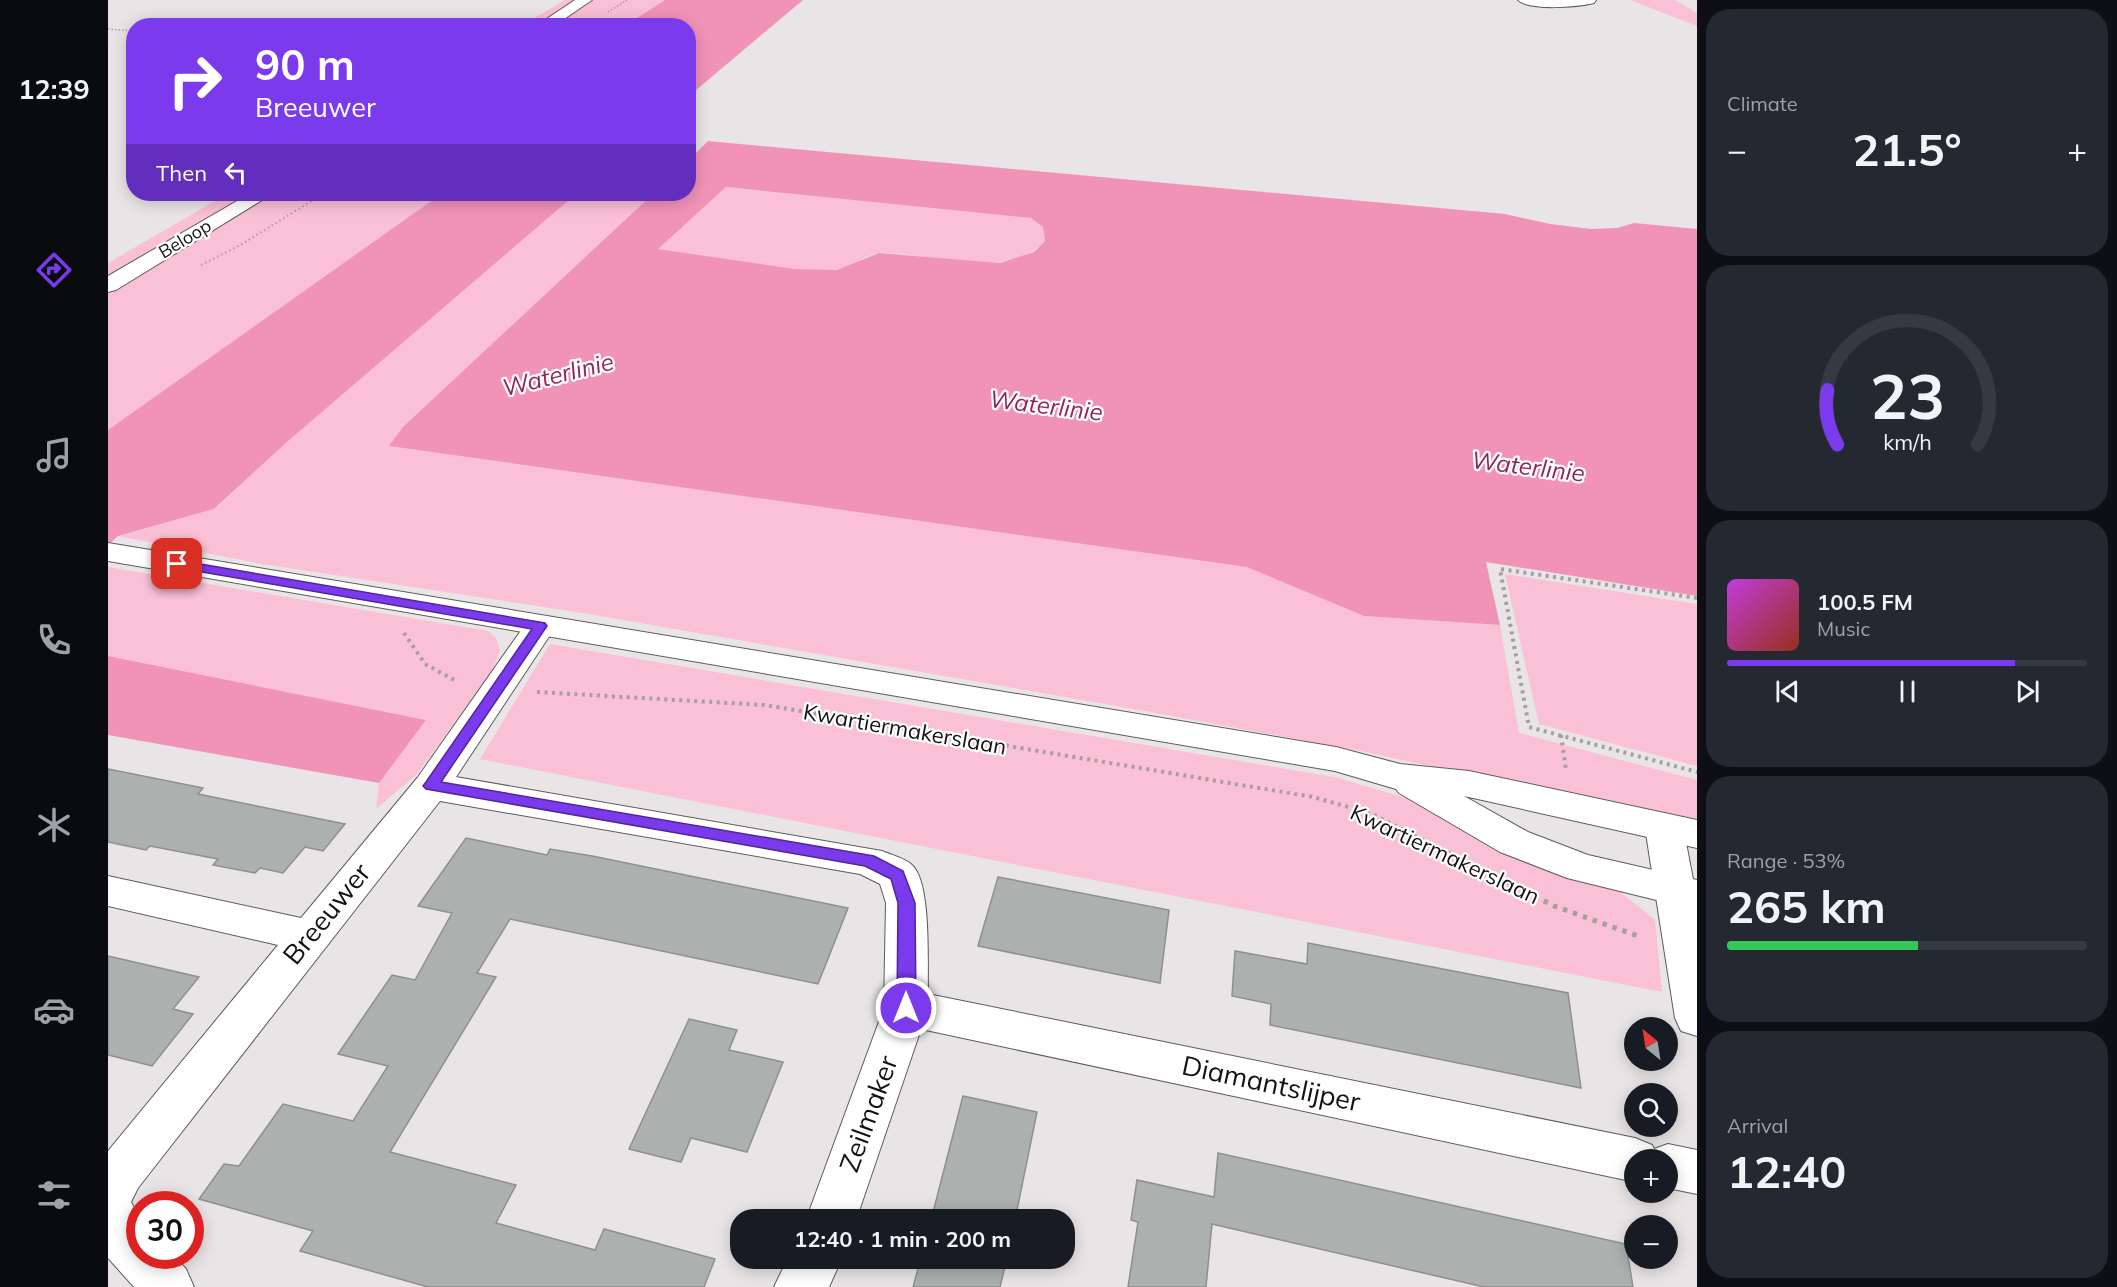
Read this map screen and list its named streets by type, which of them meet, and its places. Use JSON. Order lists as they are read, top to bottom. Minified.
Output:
{"streets":{"street":["Beloop","Kwartiermakerslaan","Breeuwer","Diamantslijper","Zeilmaker"]},"crossings":[["Kwartiermakerslaan","Breeuwer"],["Breeuwer","Zeilmaker"],["Diamantslijper","Zeilmaker"]],"water":["Waterlinie"],"north":"top left","page":{"tabs":"12:39","tile":["Climate",["Range · 53%","265 km"],["Arrival","12:40"]],"turn":["90 m","Breeuwer"],"heat":["−","21.5°","+"],"then":"Then","song":["100.5 FM","Music"],"map_buttons":["+","−"],"limit":"30","trip":"12:40 · 1 min · 200 m","gauge":["23","km/h"]}}
